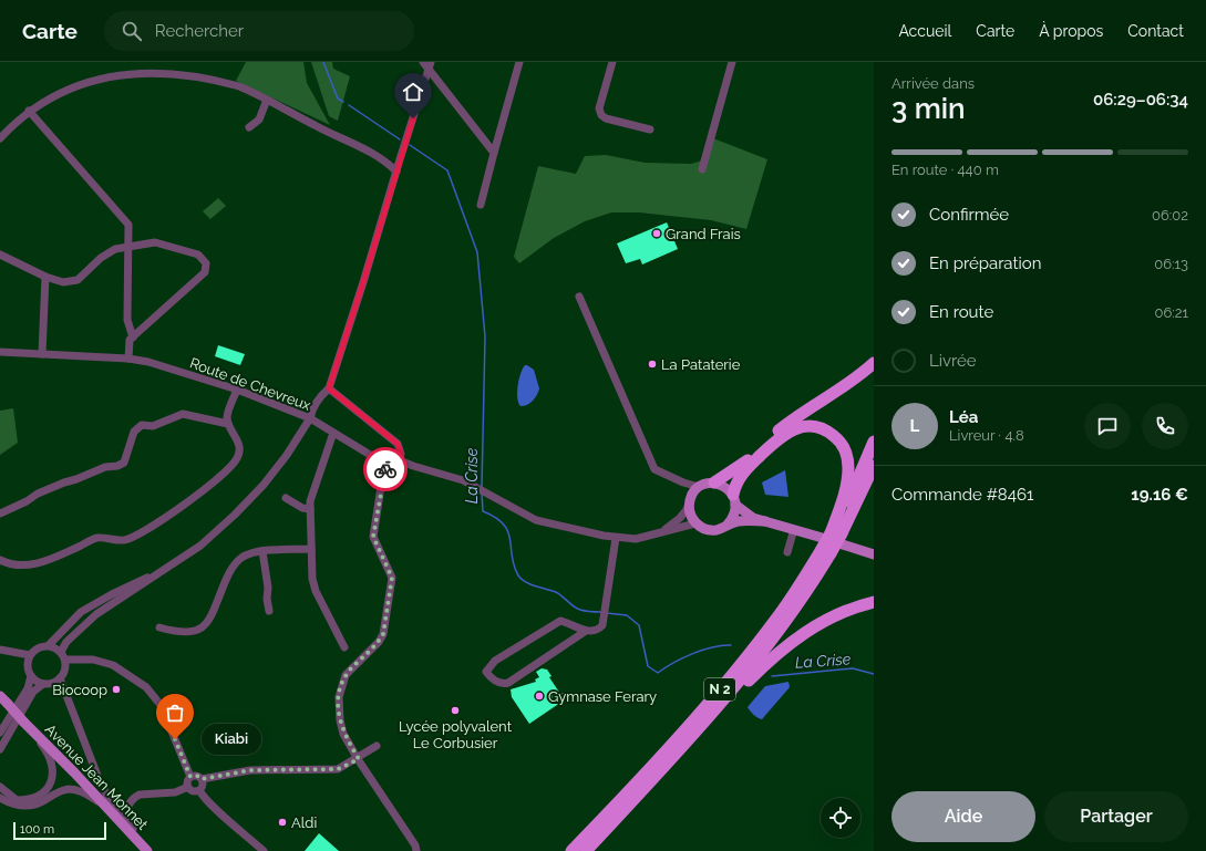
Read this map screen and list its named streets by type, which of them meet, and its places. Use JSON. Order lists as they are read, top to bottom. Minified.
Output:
{"streets":{"highway":["N 2"],"main road":["Avenue Jean Monnet"],"street":["Route de Chevreux"]},"water":["La Crise"],"places":["Grand Frais","La Pataterie","Biocoop","Gymnase Ferary","Lycée polyvalent Le Corbusier","Kiabi","Aldi"],"scale_bar":"100 m","page":{"header":"Carte","search":"Rechercher","nav":["Accueil","Carte","À propos","Contact"],"heading":["3 min","Arrivée dans","06:29–06:34"],"panel":["Léa","Livreur · 4.8","Commande #8461","19.16 €"],"bar":"En route · 440 m","list":[["Confirmée","06:02"],["En préparation","06:13"],["En route","06:21"],"Livrée"],"round":"L","bubble":"Kiabi","buttons":["Aide","Partager"],"scale":"100 m"}}
